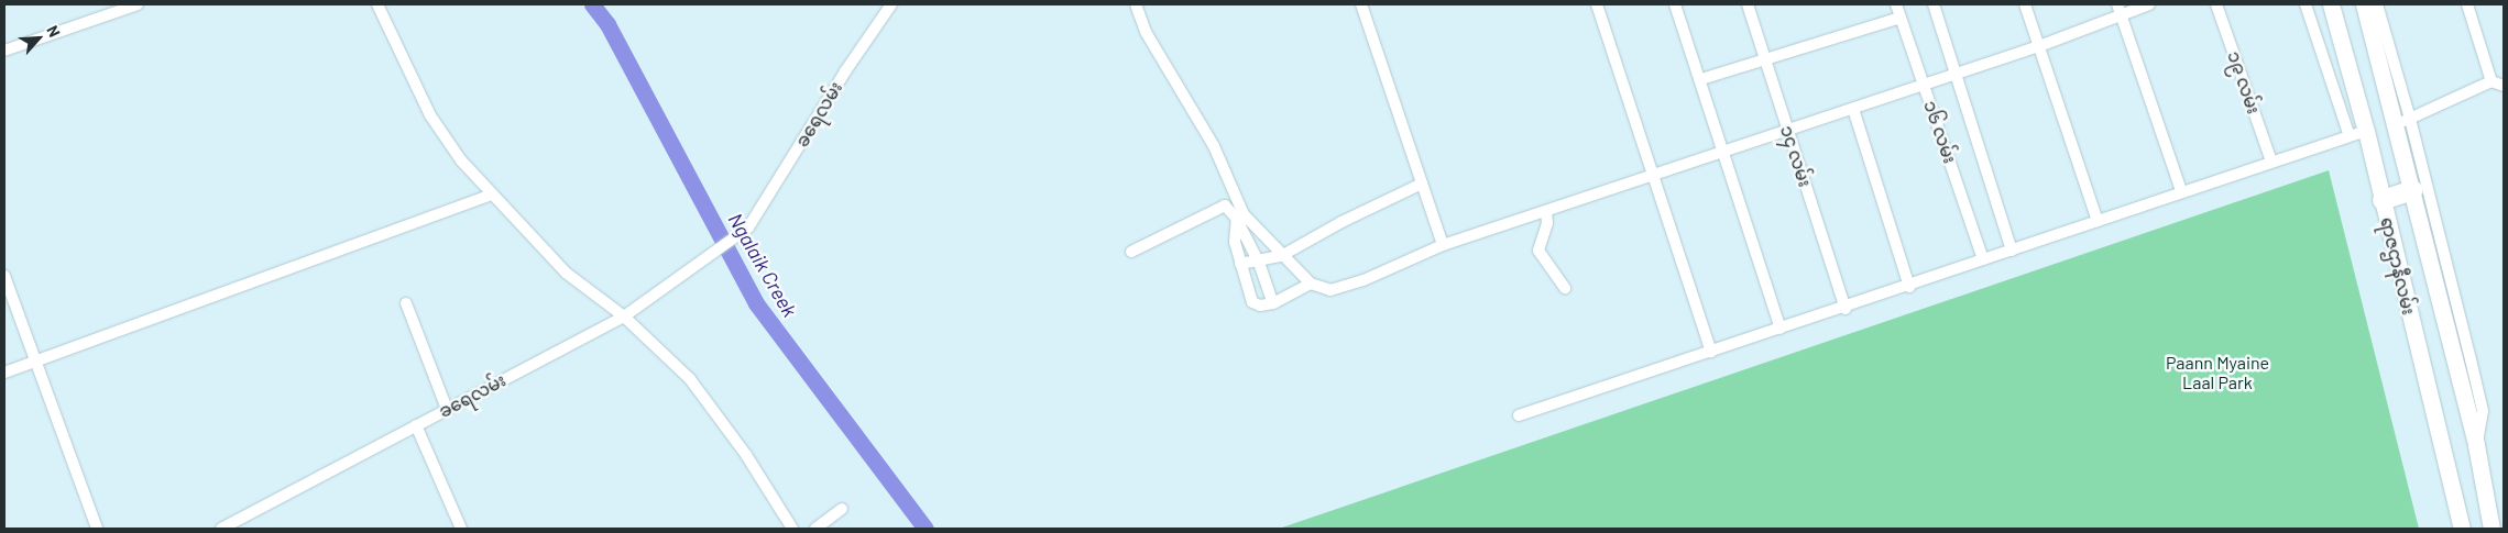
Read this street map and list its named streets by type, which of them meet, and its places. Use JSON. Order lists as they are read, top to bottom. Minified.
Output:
{"streets":{"main road":["ရာဇဌာနီလမ်း"],"street":["၁၉ လမ်း","ခရေလမ်း","၁၆ လမ်း","၁၄ လမ်း"]},"water":["Ngalaik Creek"],"parks":["Paann Myaine Laal Park"],"north":"top right"}
